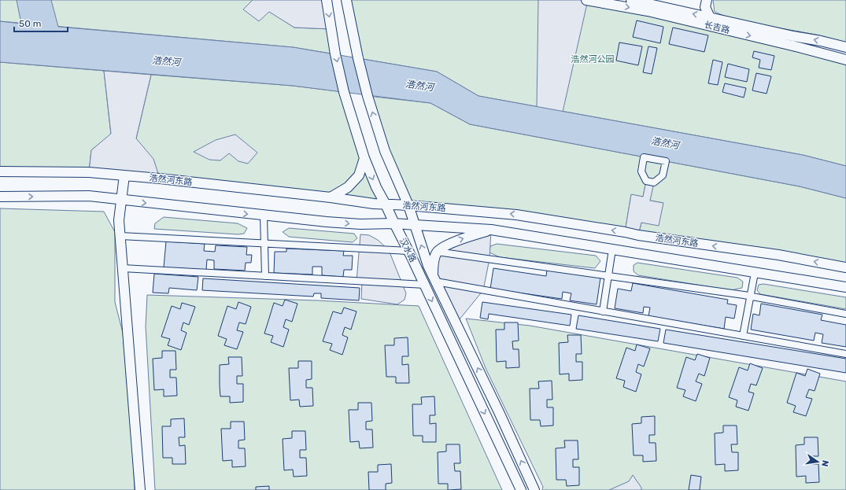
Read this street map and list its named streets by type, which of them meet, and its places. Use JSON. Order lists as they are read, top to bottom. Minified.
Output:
{"streets":{"main road":["长吉路","浩然河东路","汉水路"]},"crossings":[["浩然河东路","汉水路"]],"water":["浩然河"],"parks":["浩然河公园"],"scale_bar":"50 m","north":"right"}
